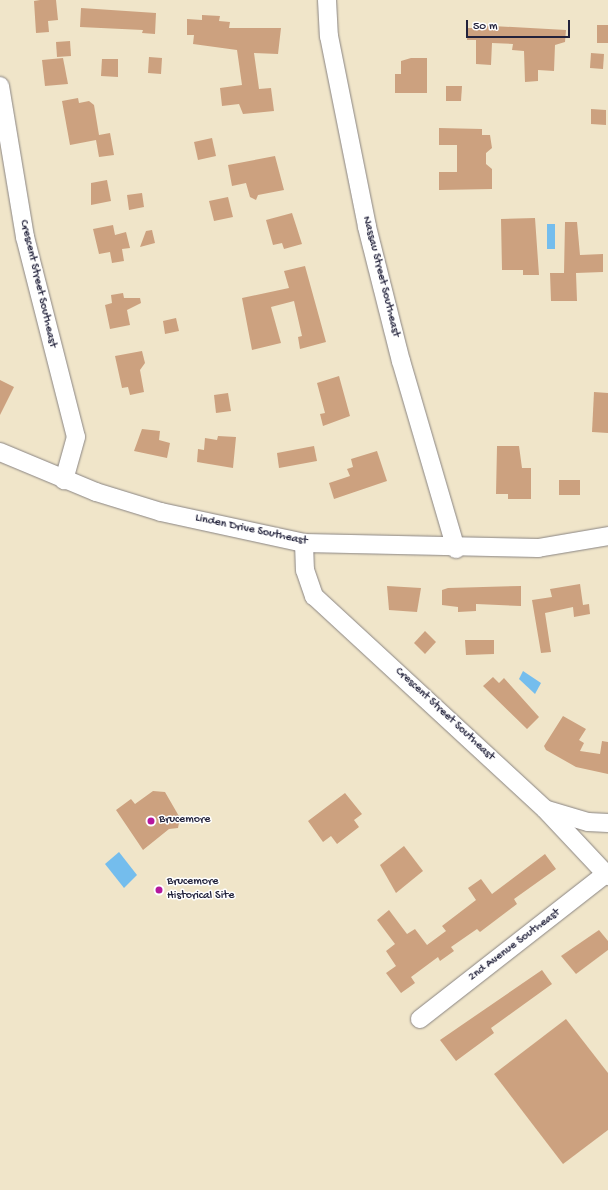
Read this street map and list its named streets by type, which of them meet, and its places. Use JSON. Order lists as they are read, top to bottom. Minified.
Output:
{"streets":{"street":["Nassau Street Southeast","Crescent Street Southeast","Linden Drive Southeast","2nd Avenue Southeast"]},"crossings":[["Nassau Street Southeast","Linden Drive Southeast"],["Crescent Street Southeast","Linden Drive Southeast"],["Crescent Street Southeast","2nd Avenue Southeast"]],"places":["Brucemore","Brucemore Historical Site"],"scale_bar":"50 m"}
